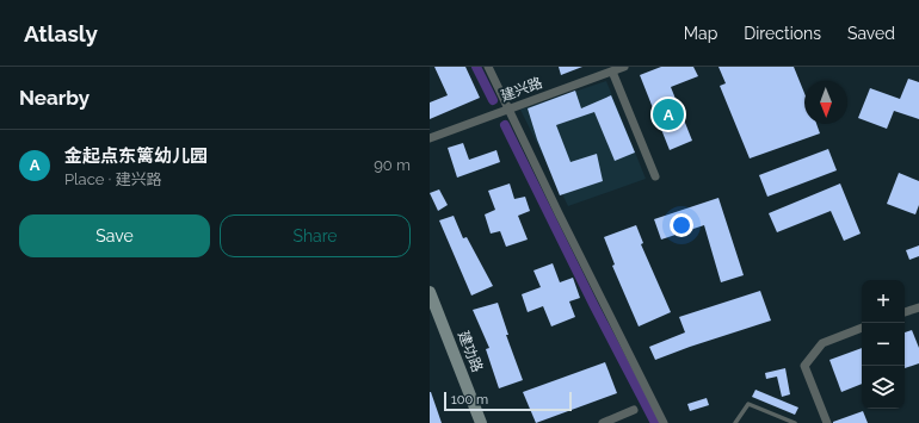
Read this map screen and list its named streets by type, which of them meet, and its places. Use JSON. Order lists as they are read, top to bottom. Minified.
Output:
{"streets":{"street":["建兴路","建功路"]},"scale_bar":"100 m","north":"bottom","page":{"header":"Atlasly","nav":["Map","Directions","Saved"],"heading":"Nearby","pins":"A","list":[{"mark":"A","name":"金起点东篱幼儿园","note":"Place · 建兴路","value":"90 m"}],"buttons":["Save","Share"],"map_buttons":["+","−"],"scale":"100 m"}}
